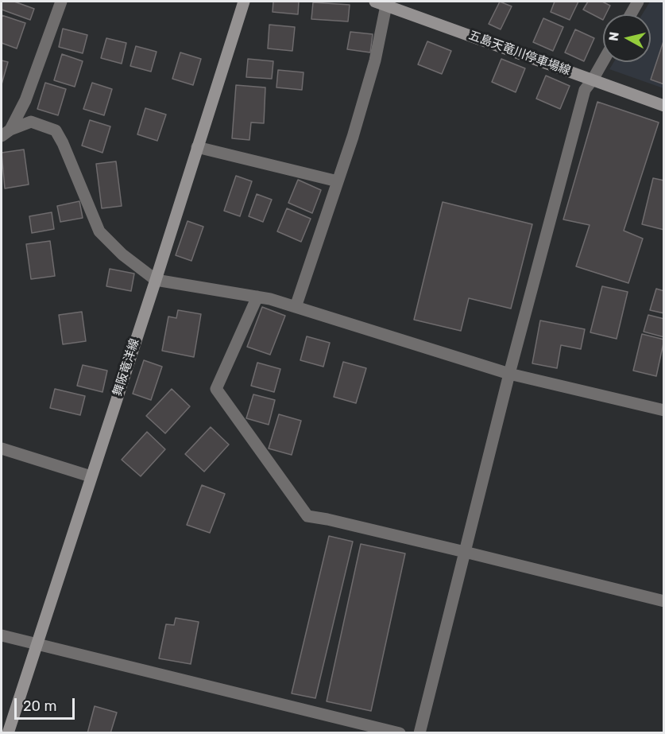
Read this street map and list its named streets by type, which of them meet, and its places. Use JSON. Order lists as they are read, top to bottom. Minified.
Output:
{"streets":{"main road":["五島天竜川停車場線","舞阪竜洋線"]},"scale_bar":"20 m","north":"left"}
